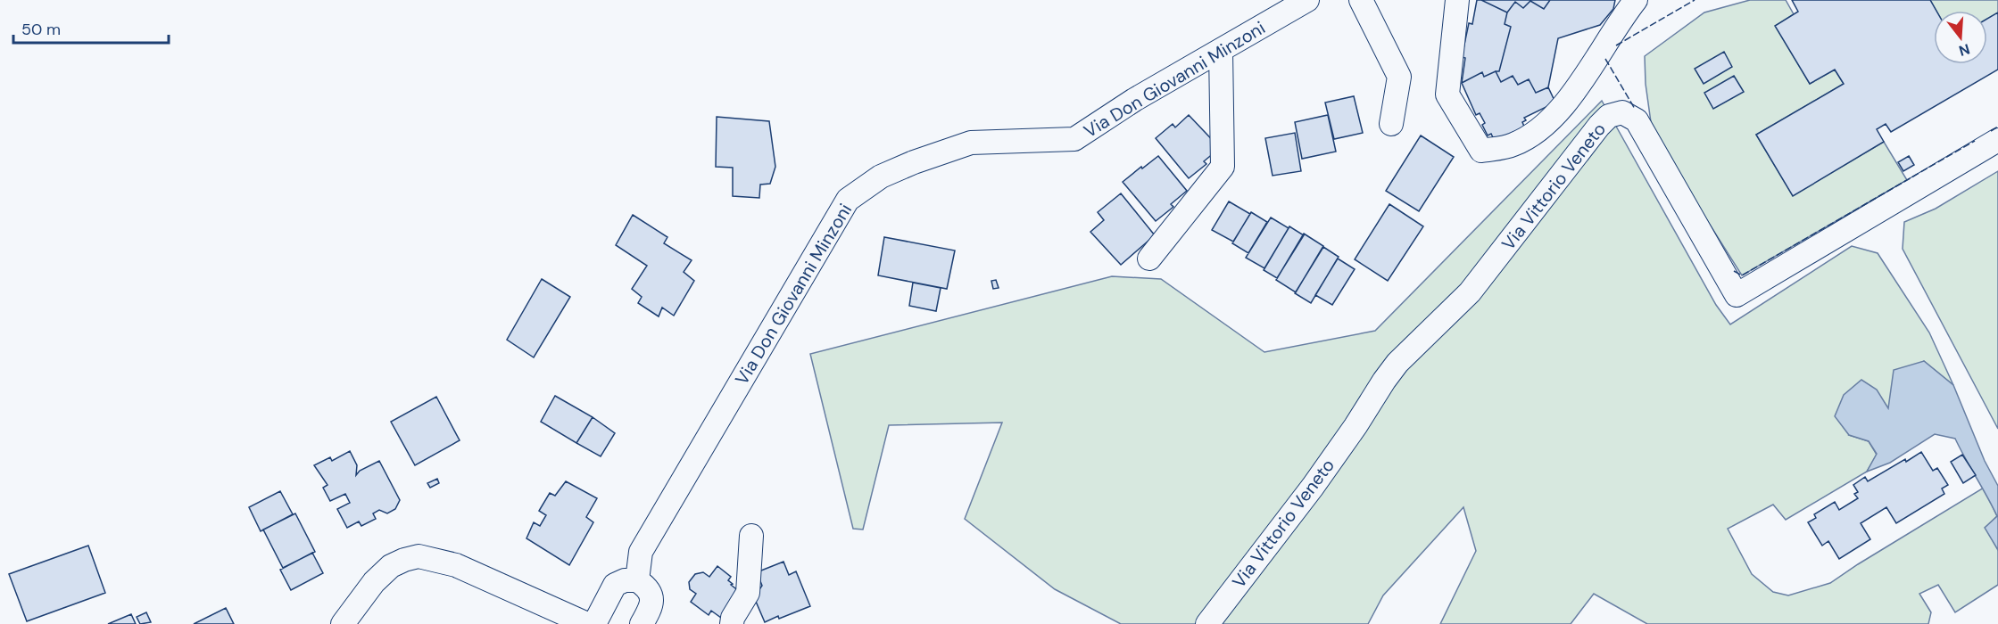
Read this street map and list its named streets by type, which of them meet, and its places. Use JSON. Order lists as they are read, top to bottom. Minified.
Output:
{"streets":{"street":["Via Don Giovanni Minzoni","Via Vittorio Veneto"]},"scale_bar":"50 m","north":"bottom"}
